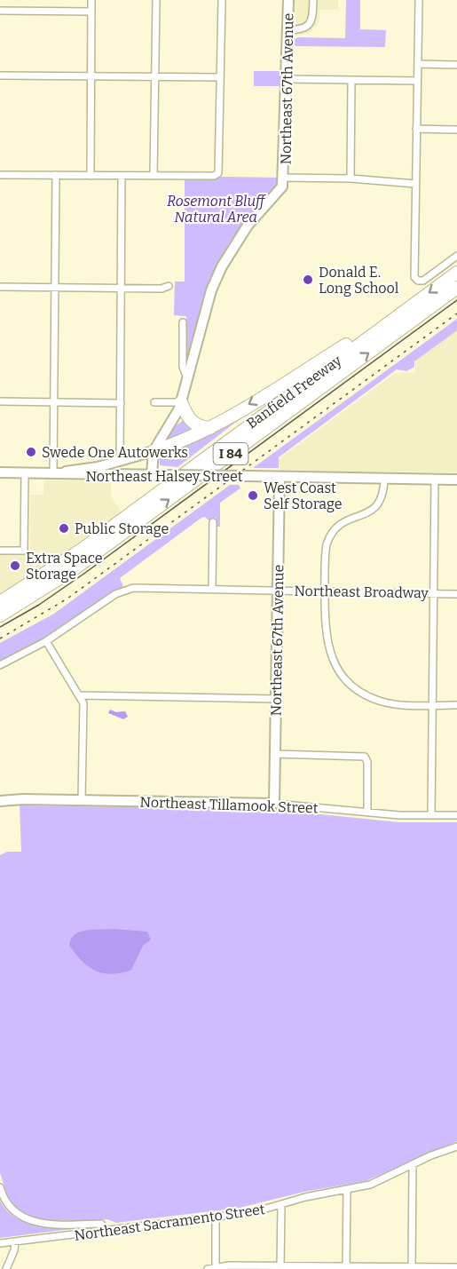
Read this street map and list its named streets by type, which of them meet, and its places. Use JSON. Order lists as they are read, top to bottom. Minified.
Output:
{"streets":{"highway":["Banfield Freeway","I 84"],"street":["Northeast 67th Avenue","Northeast Halsey Street","Northeast Broadway","Northeast Tillamook Street","Northeast Sacramento Street"]},"crossings":[["Northeast 67th Avenue","Northeast Halsey Street"],["Northeast 67th Avenue","Northeast Broadway"],["Northeast 67th Avenue","Northeast Tillamook Street"]],"parks":["Rosemont Bluff Natural Area"],"places":["Donald E. Long School","Swede One Autowerks","West Coast Self Storage","Public Storage","Extra Space Storage"]}
